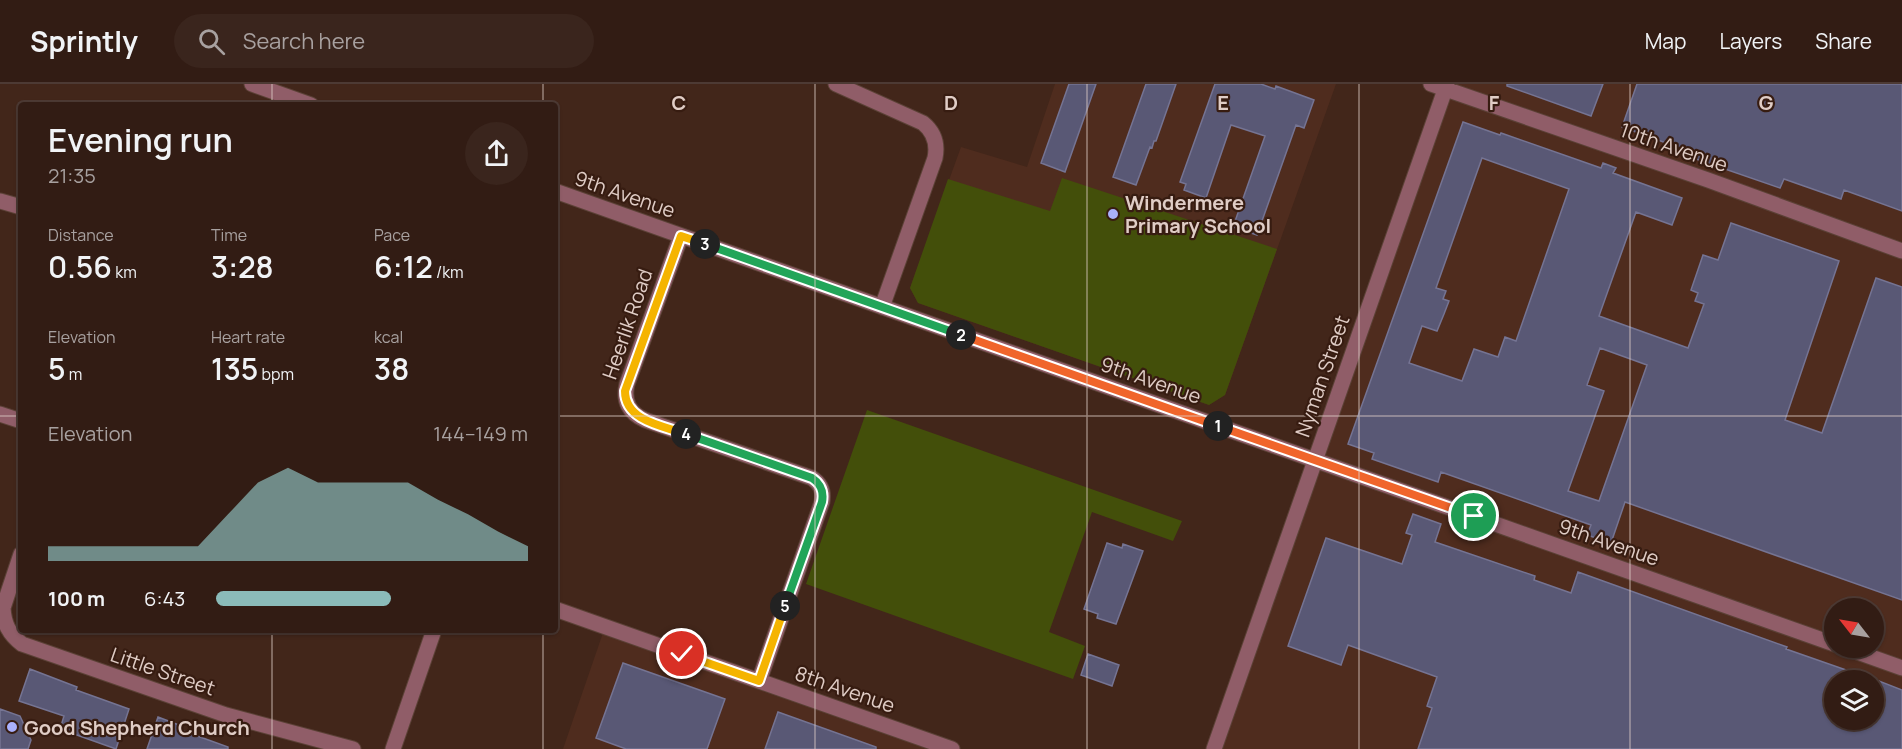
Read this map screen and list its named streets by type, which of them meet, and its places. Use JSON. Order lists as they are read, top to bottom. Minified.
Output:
{"streets":{"street":["10th Avenue","9th Avenue","Heerlik Road","Nyman Street","Little Street","8th Avenue"]},"crossings":[["10th Avenue","Nyman Street"],["9th Avenue","Heerlik Road"],["9th Avenue","Nyman Street"],["Heerlik Road","8th Avenue"]],"places":["Windermere Primary School","Good Shepherd Church"],"north":"top left","page":{"header":"Sprintly","search":"Search here","nav":["Map","Layers","Share"],"heading":["Evening run","21:35"],"stats":[["Distance","0.56 km"],["Time","3:28"],["Pace","6:12 /km"],["Elevation","5 m"],["Heart rate","135 bpm"],["kcal","38"]],"pins":["3","2","1","4","5"],"chart":["Elevation","144–149 m"],"list":[{"name":"100 m","note":"6:43"}]},"grid":{"columns":["C","D","E","F","G"]}}
